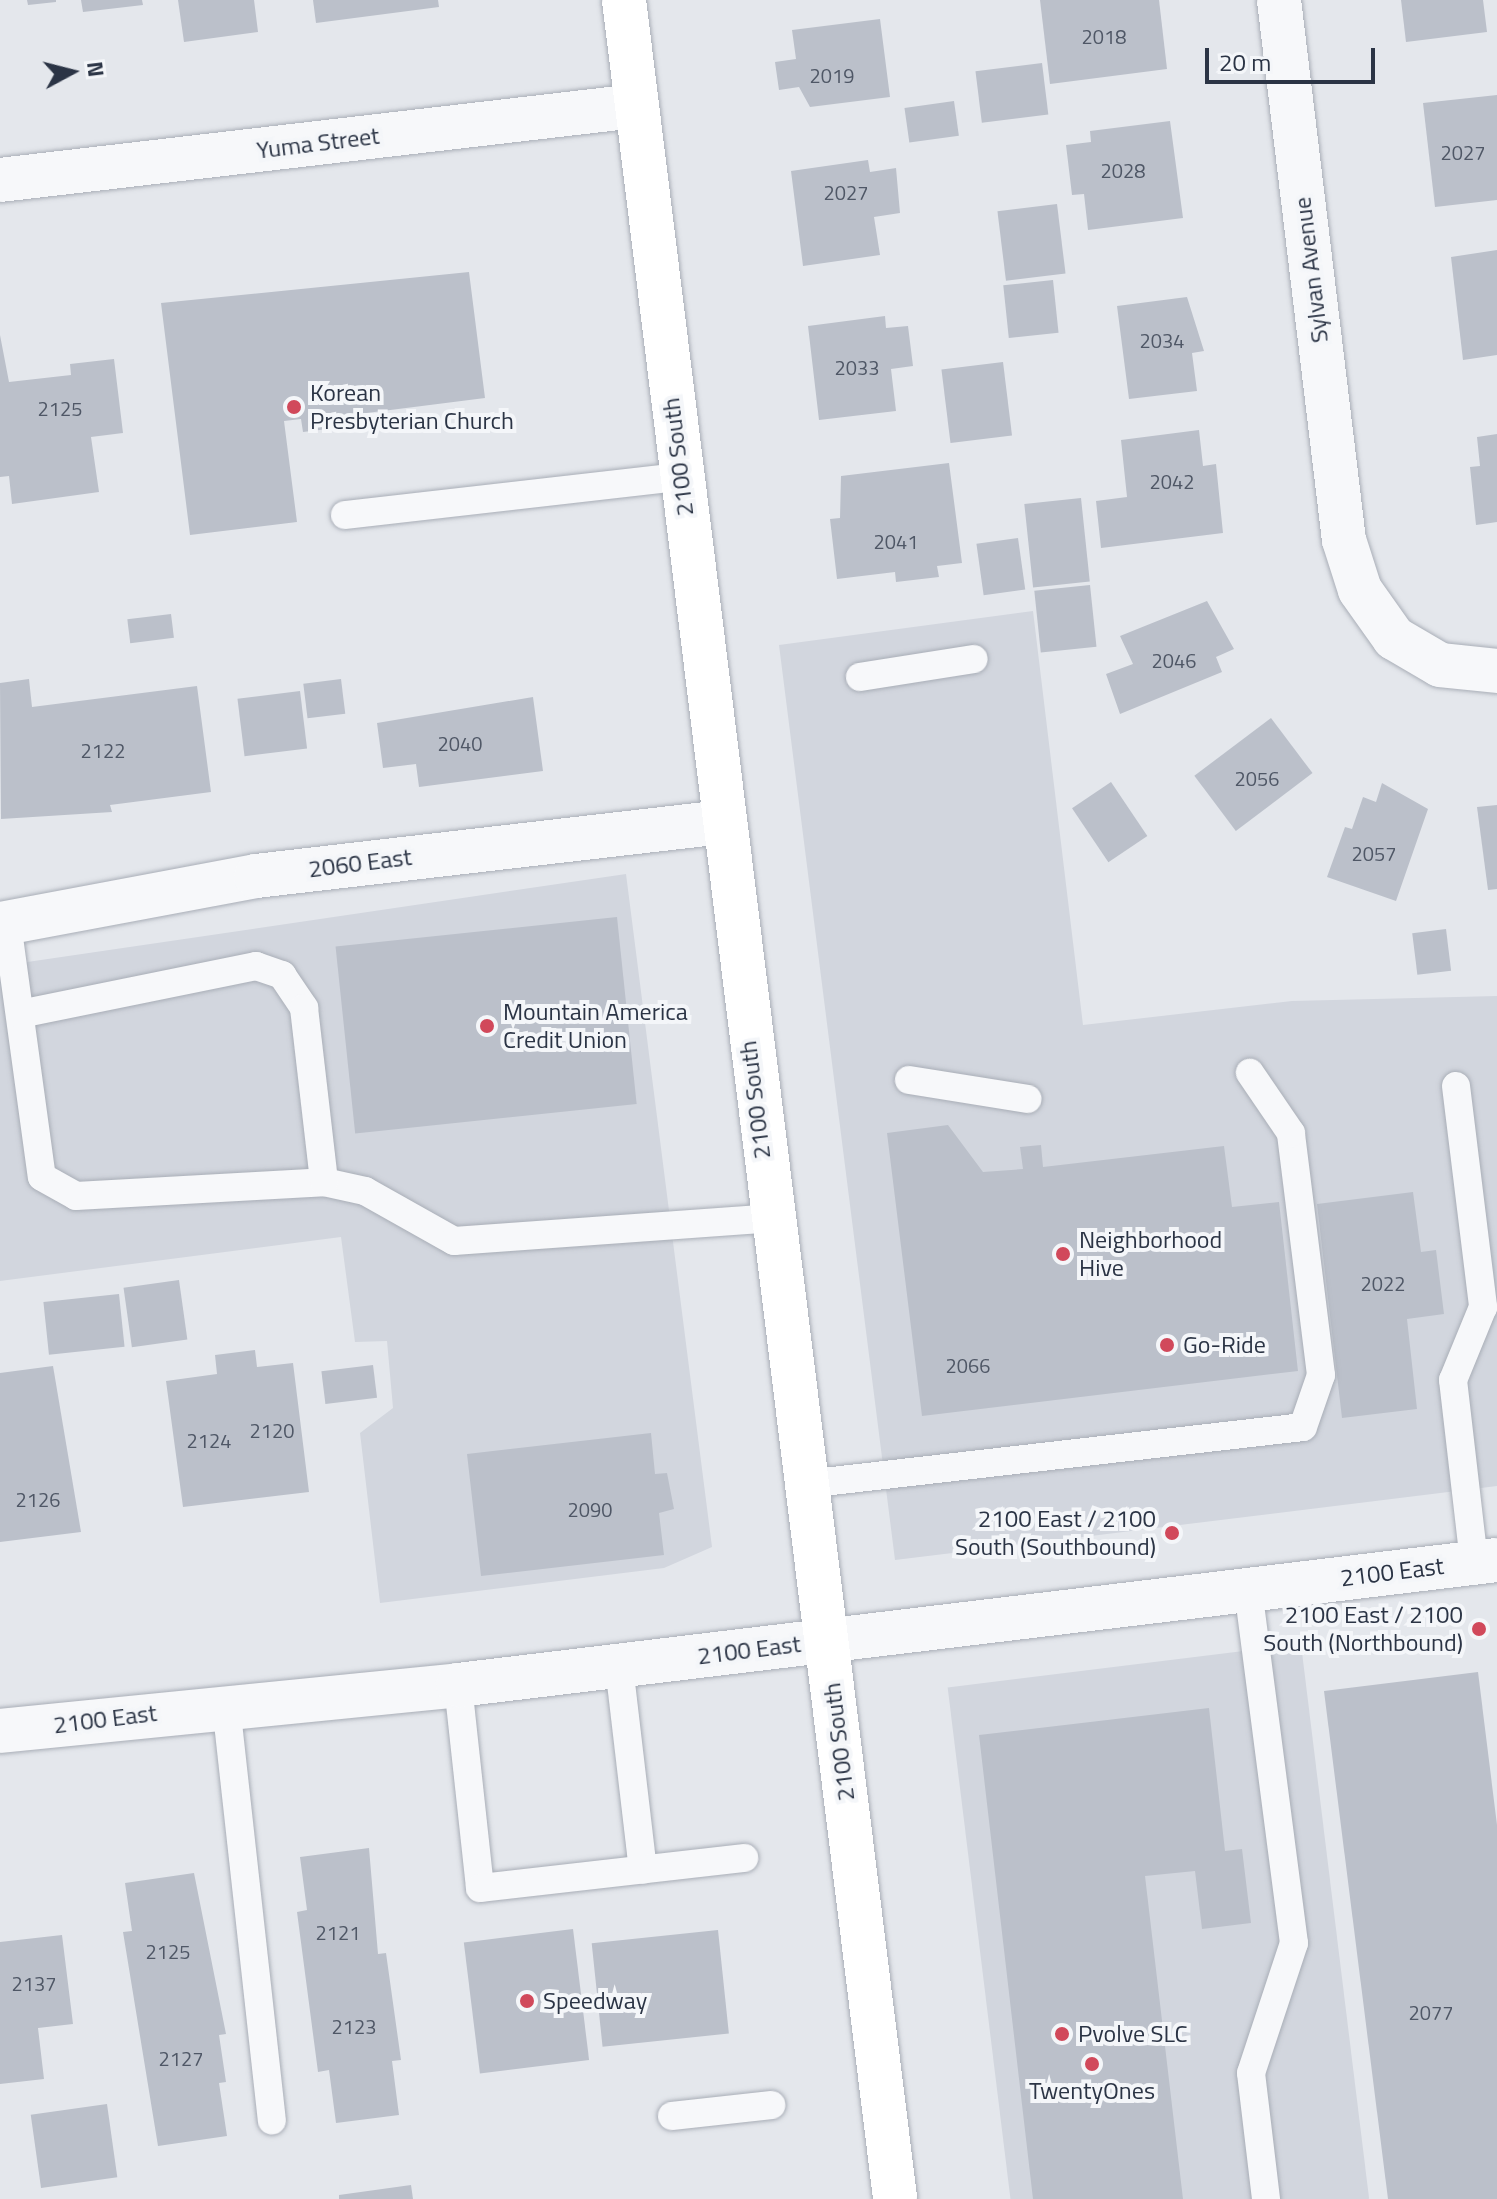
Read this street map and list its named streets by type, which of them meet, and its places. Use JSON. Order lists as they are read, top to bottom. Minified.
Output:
{"streets":{"main road":["2100 South"],"street":["Yuma Street","Sylvan Avenue","2060 East","2100 East"]},"crossings":[["Yuma Street","2100 South"],["2100 South","2060 East"],["2100 South","2100 East"]],"places":["Korean Presbyterian Church","Mountain America Credit Union","Neighborhood Hive","Go-Ride","2100 East / 2100 South (Southbound)","2100 East / 2100 South (Northbound)","Speedway","Pvolve SLC","TwentyOnes"],"house_numbers":["2018","2019","2027","2028","2027","2034","2033","2125","2042","2041","2046","2040","2122","2056","2057","2022","2066","2120","2124","2126","2090","2121","2125","2137","2077","2123","2127"],"scale_bar":"20 m","north":"right"}
